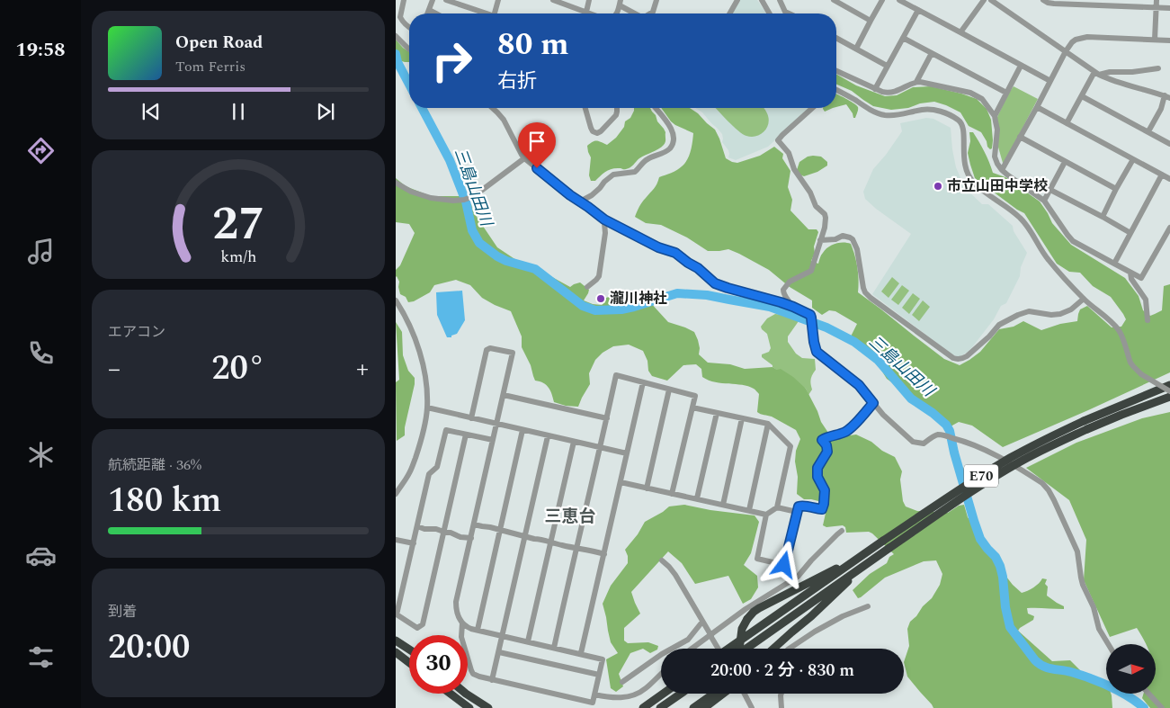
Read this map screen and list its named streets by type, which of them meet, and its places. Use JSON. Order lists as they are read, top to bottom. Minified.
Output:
{"streets":{"highway":["E70"]},"districts":["三恵台"],"water":["三島山田川"],"places":["市立山田中学校","瀧川神社"],"north":"right","page":{"tabs":"19:58","turn":["80 m","右折"],"song":["Open Road","Tom Ferris"],"tile":["エアコン",["航続距離 · 36%","180 km"],["到着","20:00"]],"heat":["−","20°","+"],"limit":"30","trip":"20:00 · 2 分 · 830 m","gauge":["27","km/h"]}}
